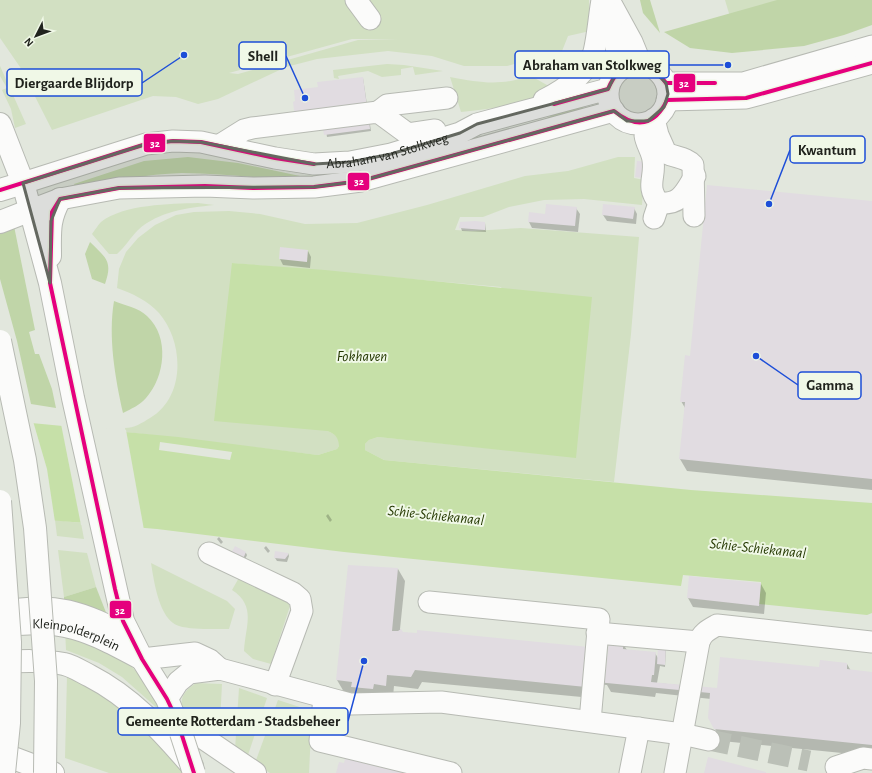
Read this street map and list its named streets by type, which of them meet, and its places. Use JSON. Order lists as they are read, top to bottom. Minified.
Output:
{"streets":{"main road":["Kleinpolderplein"],"street":["Abraham van Stolkweg"]},"water":["Fokhaven","Schie-Schiekanaal"],"places":["Diergaarde Blijdorp","Abraham van Stolkweg","Shell","Kwantum","Gamma","Gemeente Rotterdam - Stadsbeheer"],"lines":["transit line 32"],"north":"bottom left"}
